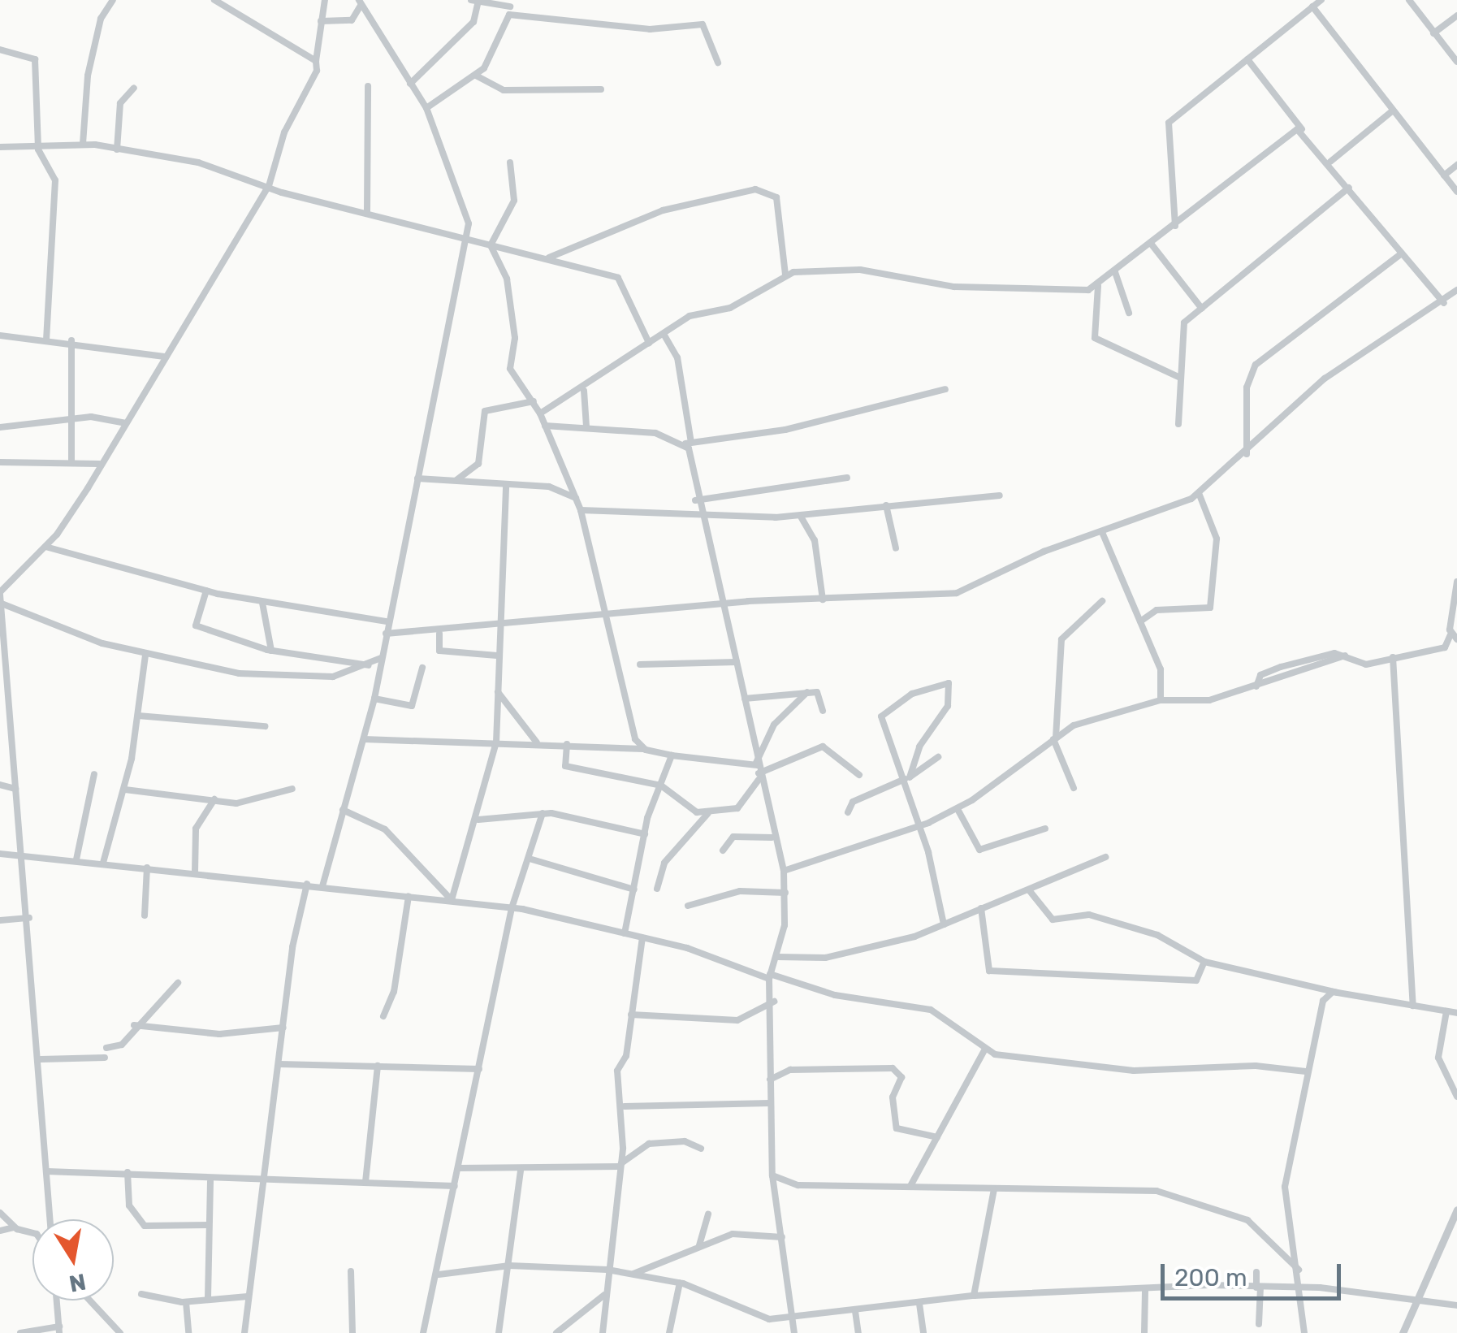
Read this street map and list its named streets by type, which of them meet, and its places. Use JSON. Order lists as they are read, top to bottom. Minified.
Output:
{"scale_bar":"200 m","north":"bottom"}
